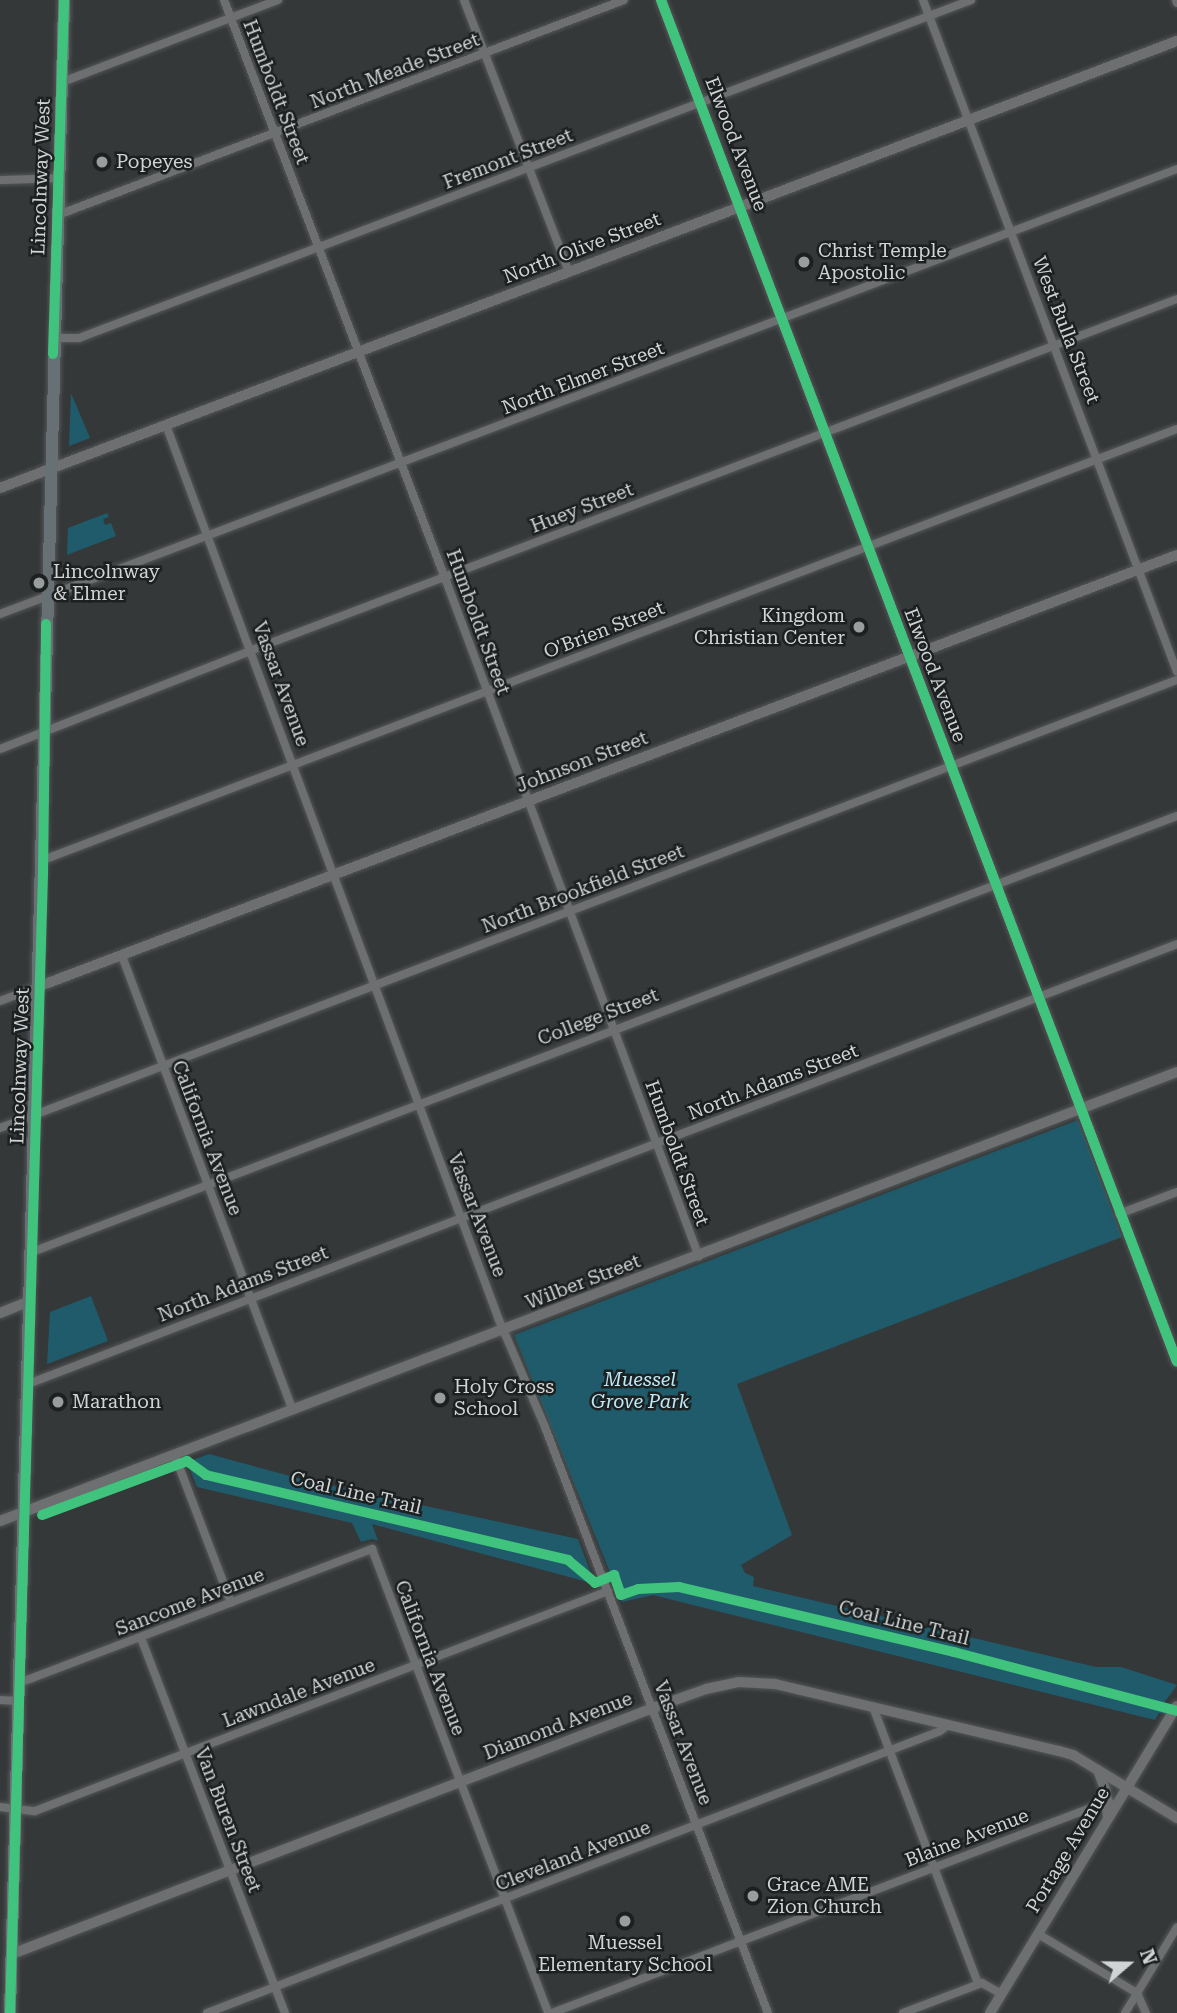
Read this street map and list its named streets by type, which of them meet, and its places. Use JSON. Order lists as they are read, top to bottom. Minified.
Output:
{"streets":{"main road":["Lincolnway West","Portage Avenue"],"street":["North Meade Street","Humboldt Street","Elwood Avenue","Fremont Street","North Olive Street","West Bulla Street","North Elmer Street","Huey Street","O'Brien Street","Vassar Avenue","Johnson Street","North Brookfield Street","College Street","North Adams Street","California Avenue","Wilber Street","Sancome Avenue","Lawndale Avenue","Diamond Avenue","Van Buren Street","Blaine Avenue","Cleveland Avenue"],"cycle path":["Coal Line Trail"]},"crossings":[["North Meade Street","Humboldt Street"],["North Meade Street","Lincolnway West"],["Humboldt Street","Fremont Street"],["Humboldt Street","North Olive Street"],["Humboldt Street","North Elmer Street"],["Humboldt Street","Huey Street"],["Humboldt Street","O'Brien Street"],["Humboldt Street","Johnson Street"],["Humboldt Street","North Brookfield Street"],["Humboldt Street","College Street"],["Humboldt Street","North Adams Street"],["Humboldt Street","Wilber Street"],["Elwood Avenue","Fremont Street"],["Elwood Avenue","North Olive Street"],["Elwood Avenue","North Elmer Street"],["Elwood Avenue","Huey Street"],["Elwood Avenue","O'Brien Street"],["Elwood Avenue","Johnson Street"],["Elwood Avenue","North Brookfield Street"],["Elwood Avenue","College Street"],["Elwood Avenue","North Adams Street"],["Elwood Avenue","Wilber Street"],["Fremont Street","Lincolnway West"],["Fremont Street","West Bulla Street"],["Lincolnway West","North Olive Street"],["Lincolnway West","North Elmer Street"],["Lincolnway West","Huey Street"],["Lincolnway West","O'Brien Street"],["Lincolnway West","Johnson Street"],["Lincolnway West","North Brookfield Street"],["Lincolnway West","College Street"],["Lincolnway West","North Adams Street"],["Lincolnway West","Wilber Street"],["Lincolnway West","Sancome Avenue"],["Lincolnway West","Lawndale Avenue"],["Lincolnway West","Diamond Avenue"],["North Olive Street","West Bulla Street"],["North Olive Street","Vassar Avenue"],["West Bulla Street","North Elmer Street"],["West Bulla Street","Huey Street"],["West Bulla Street","O'Brien Street"],["West Bulla Street","Johnson Street"],["North Elmer Street","Vassar Avenue"],["Huey Street","Vassar Avenue"],["O'Brien Street","Vassar Avenue"],["Vassar Avenue","Johnson Street"],["Vassar Avenue","North Brookfield Street"],["Vassar Avenue","College Street"],["Vassar Avenue","North Adams Street"],["Vassar Avenue","Wilber Street"],["Vassar Avenue","Lawndale Avenue"],["Vassar Avenue","Diamond Avenue"],["Vassar Avenue","Blaine Avenue"],["Vassar Avenue","Cleveland Avenue"],["Johnson Street","California Avenue"],["North Brookfield Street","California Avenue"],["College Street","California Avenue"],["North Adams Street","California Avenue"],["California Avenue","Wilber Street"],["California Avenue","Sancome Avenue"],["California Avenue","Lawndale Avenue"],["California Avenue","Diamond Avenue"],["California Avenue","Blaine Avenue"],["California Avenue","Cleveland Avenue"],["Sancome Avenue","Van Buren Street"],["Lawndale Avenue","Van Buren Street"],["Diamond Avenue","Van Buren Street"],["Diamond Avenue","Portage Avenue"],["Diamond Avenue","Cleveland Avenue"],["Van Buren Street","Cleveland Avenue"],["Blaine Avenue","Portage Avenue"]],"parks":["Muessel Grove Park"],"places":["Popeyes","Christ Temple Apostolic","Lincolnway & Elmer","Kingdom Christian Center","Holy Cross School","Marathon","Grace AME Zion Church","Muessel Elementary School"],"north":"right"}
